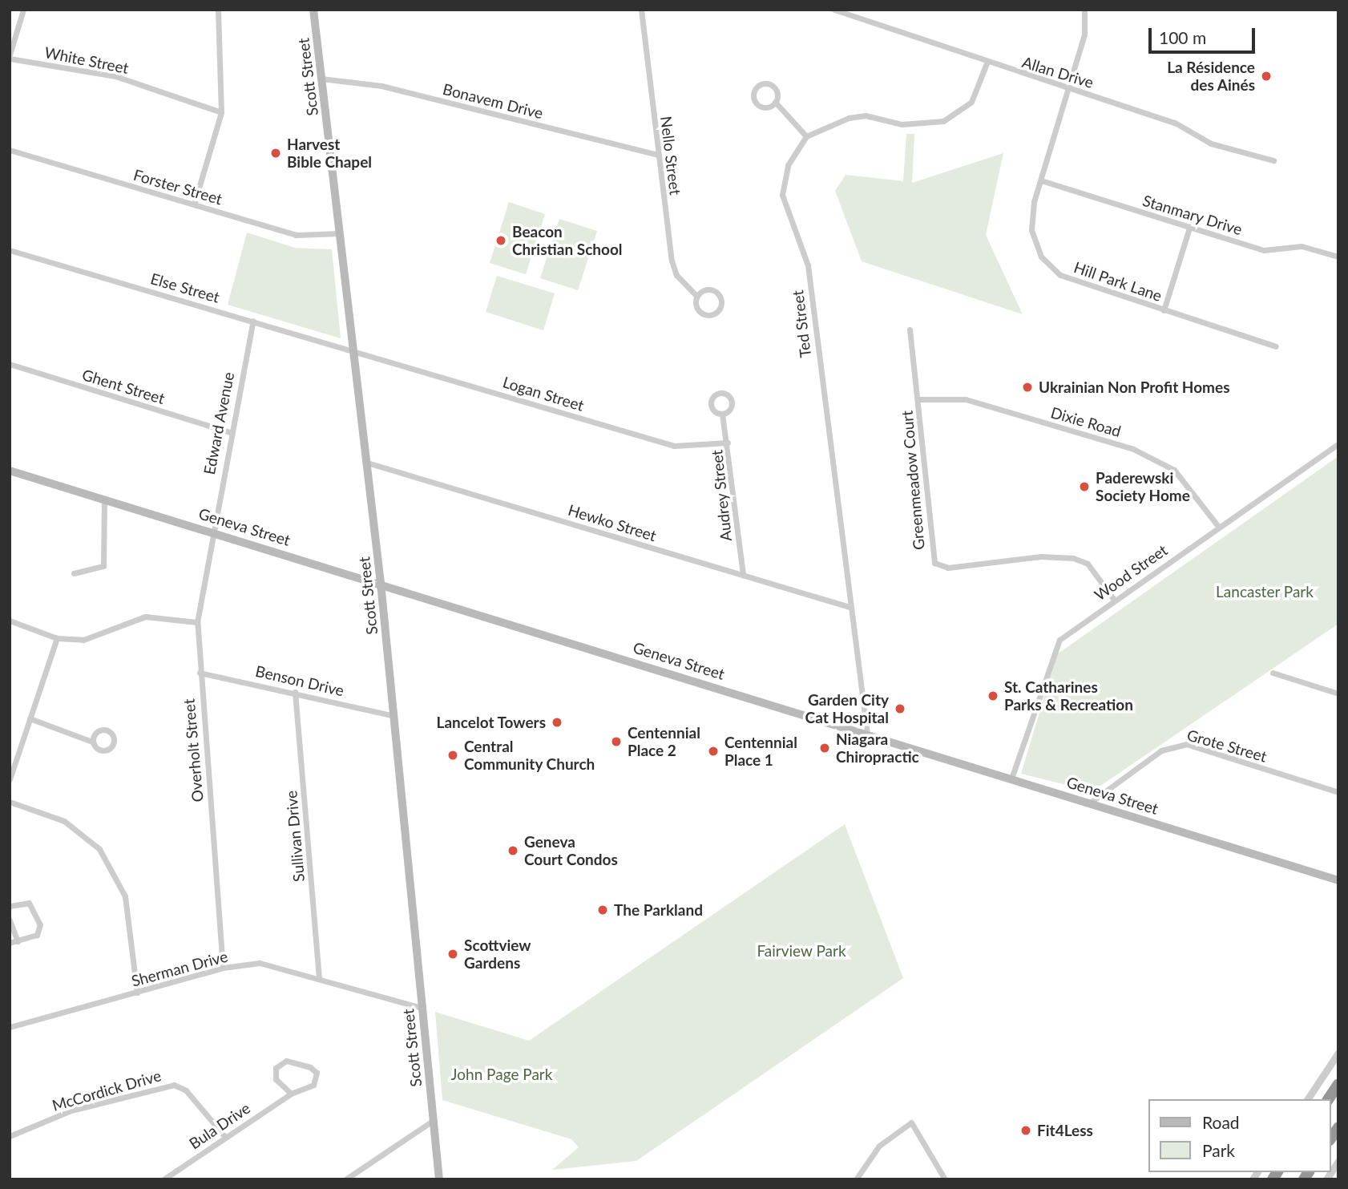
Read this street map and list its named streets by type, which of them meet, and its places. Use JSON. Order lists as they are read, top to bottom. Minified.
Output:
{"streets":{"main road":["Scott Street","Geneva Street"],"street":["White Street","Allan Drive","Bonavem Drive","Nello Street","Forster Street","Stanmary Drive","Hill Park Lane","Else Street","Ted Street","Ghent Street","Logan Street","Dixie Road","Edward Avenue","Greenmeadow Court","Audrey Street","Hewko Street","Wood Street","Benson Drive","Grote Street","Overholt Street","Sullivan Drive","Sherman Drive","McCordick Drive","Bula Drive"]},"crossings":[["Allan Drive","Hill Park Lane"],["Scott Street","Bonavem Drive"],["Scott Street","Forster Street"],["Scott Street","Else Street"],["Scott Street","Logan Street"],["Scott Street","Hewko Street"],["Scott Street","Geneva Street"],["Scott Street","Benson Drive"],["Scott Street","Sherman Drive"],["Bonavem Drive","Nello Street"],["Stanmary Drive","Hill Park Lane"],["Else Street","Logan Street"],["Else Street","Edward Avenue"],["Ted Street","Hewko Street"],["Ted Street","Geneva Street"],["Ghent Street","Edward Avenue"],["Logan Street","Audrey Street"],["Dixie Road","Greenmeadow Court"],["Dixie Road","Wood Street"],["Edward Avenue","Geneva Street"],["Edward Avenue","Overholt Street"],["Greenmeadow Court","Wood Street"],["Audrey Street","Hewko Street"],["Geneva Street","Wood Street"],["Geneva Street","Grote Street"],["Geneva Street","Overholt Street"],["Benson Drive","Overholt Street"],["Benson Drive","Sullivan Drive"],["Overholt Street","Sherman Drive"],["Sullivan Drive","Sherman Drive"],["McCordick Drive","Bula Drive"]],"parks":["Lancaster Park","Fairview Park","John Page Park"],"places":["La Résidence des Ainés","Harvest Bible Chapel","Beacon Christian School","Ukrainian Non Profit Homes","Paderewski Society Home","St. Catharines Parks & Recreation","Garden City Cat Hospital","Lancelot Towers","Centennial Place 2","Niagara Chiropractic","Centennial Place 1","Central Community Church","Geneva Court Condos","The Parkland","Scottview Gardens","Fit4Less"],"legend":["Road","Park"],"scale_bar":"100 m"}
